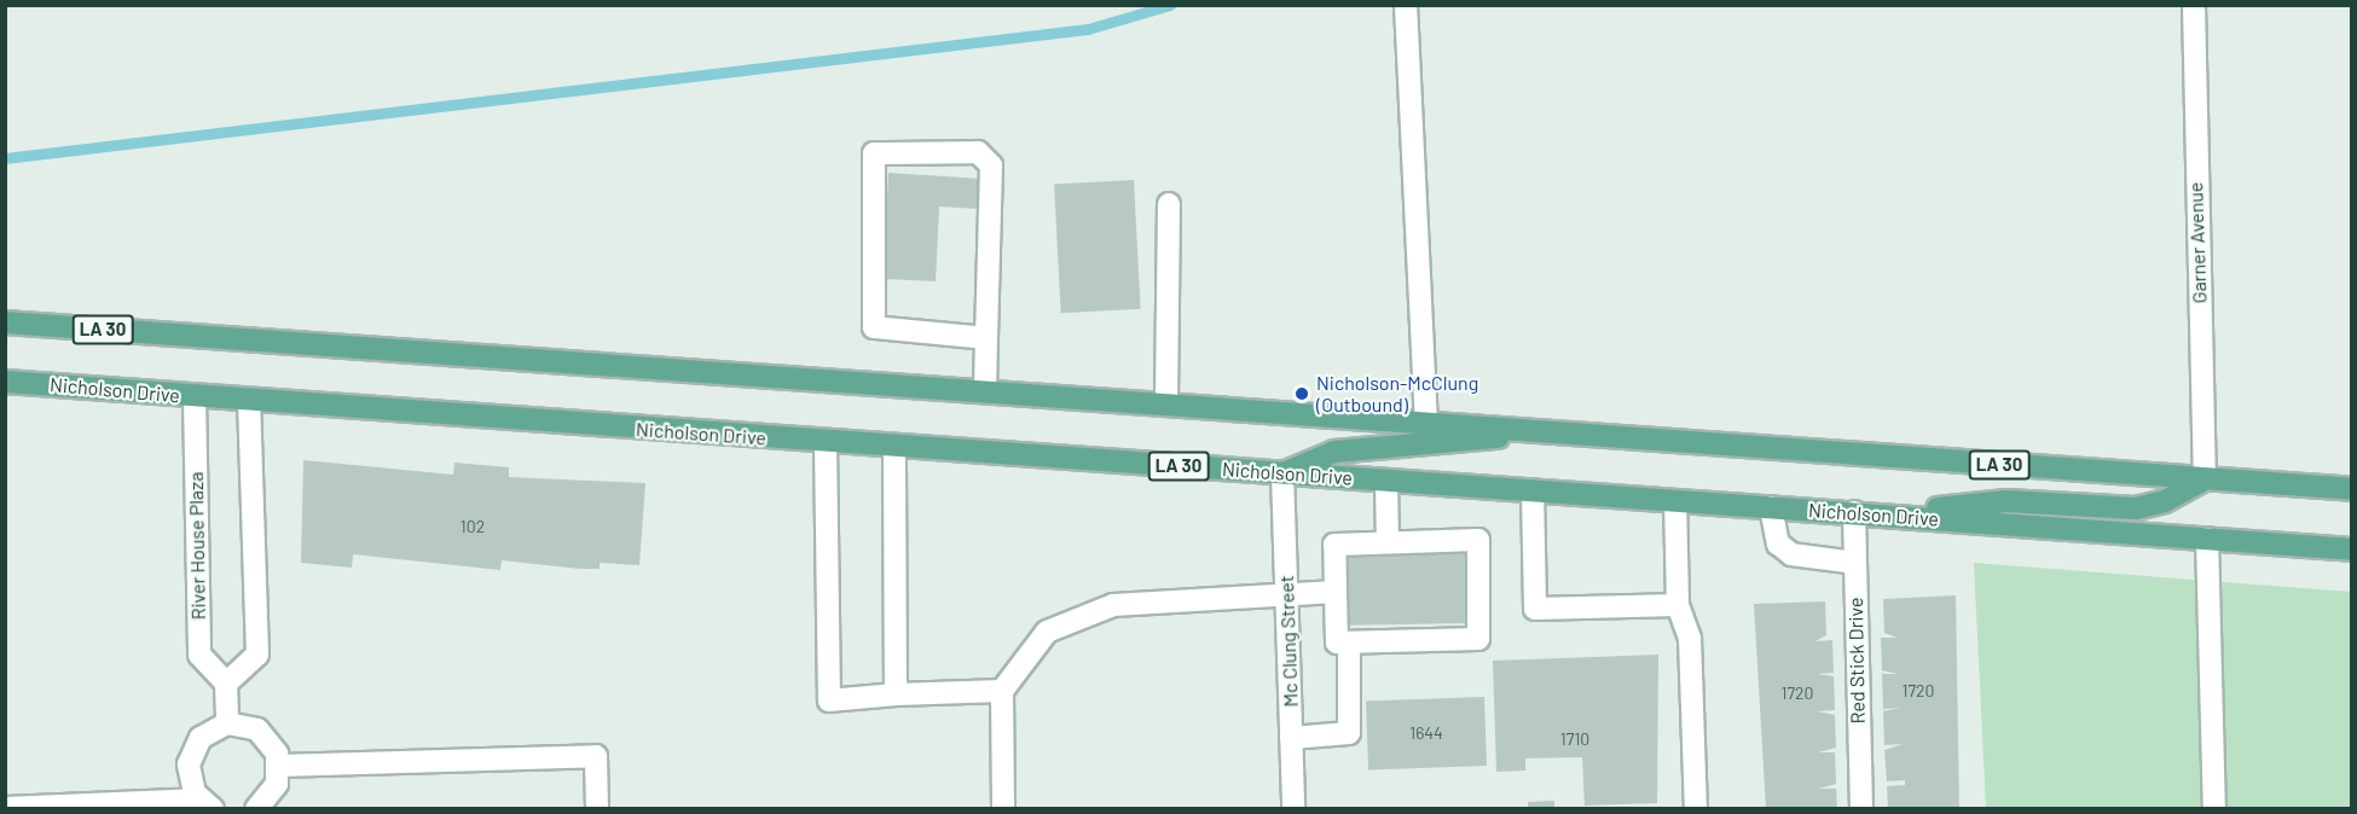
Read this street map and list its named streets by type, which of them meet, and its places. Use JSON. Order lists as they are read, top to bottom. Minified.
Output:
{"streets":{"main road":["LA 30","Nicholson Drive"],"street":["Garner Avenue","River House Plaza","Mc Clung Street","Red Stick Drive"]},"crossings":[["Garner Avenue","LA 30"],["Nicholson Drive","River House Plaza"],["Nicholson Drive","Mc Clung Street"],["Nicholson Drive","Red Stick Drive"]],"places":["Nicholson-McClung (Outbound)"],"house_numbers":["102","1720","1720","1644","1710"]}
